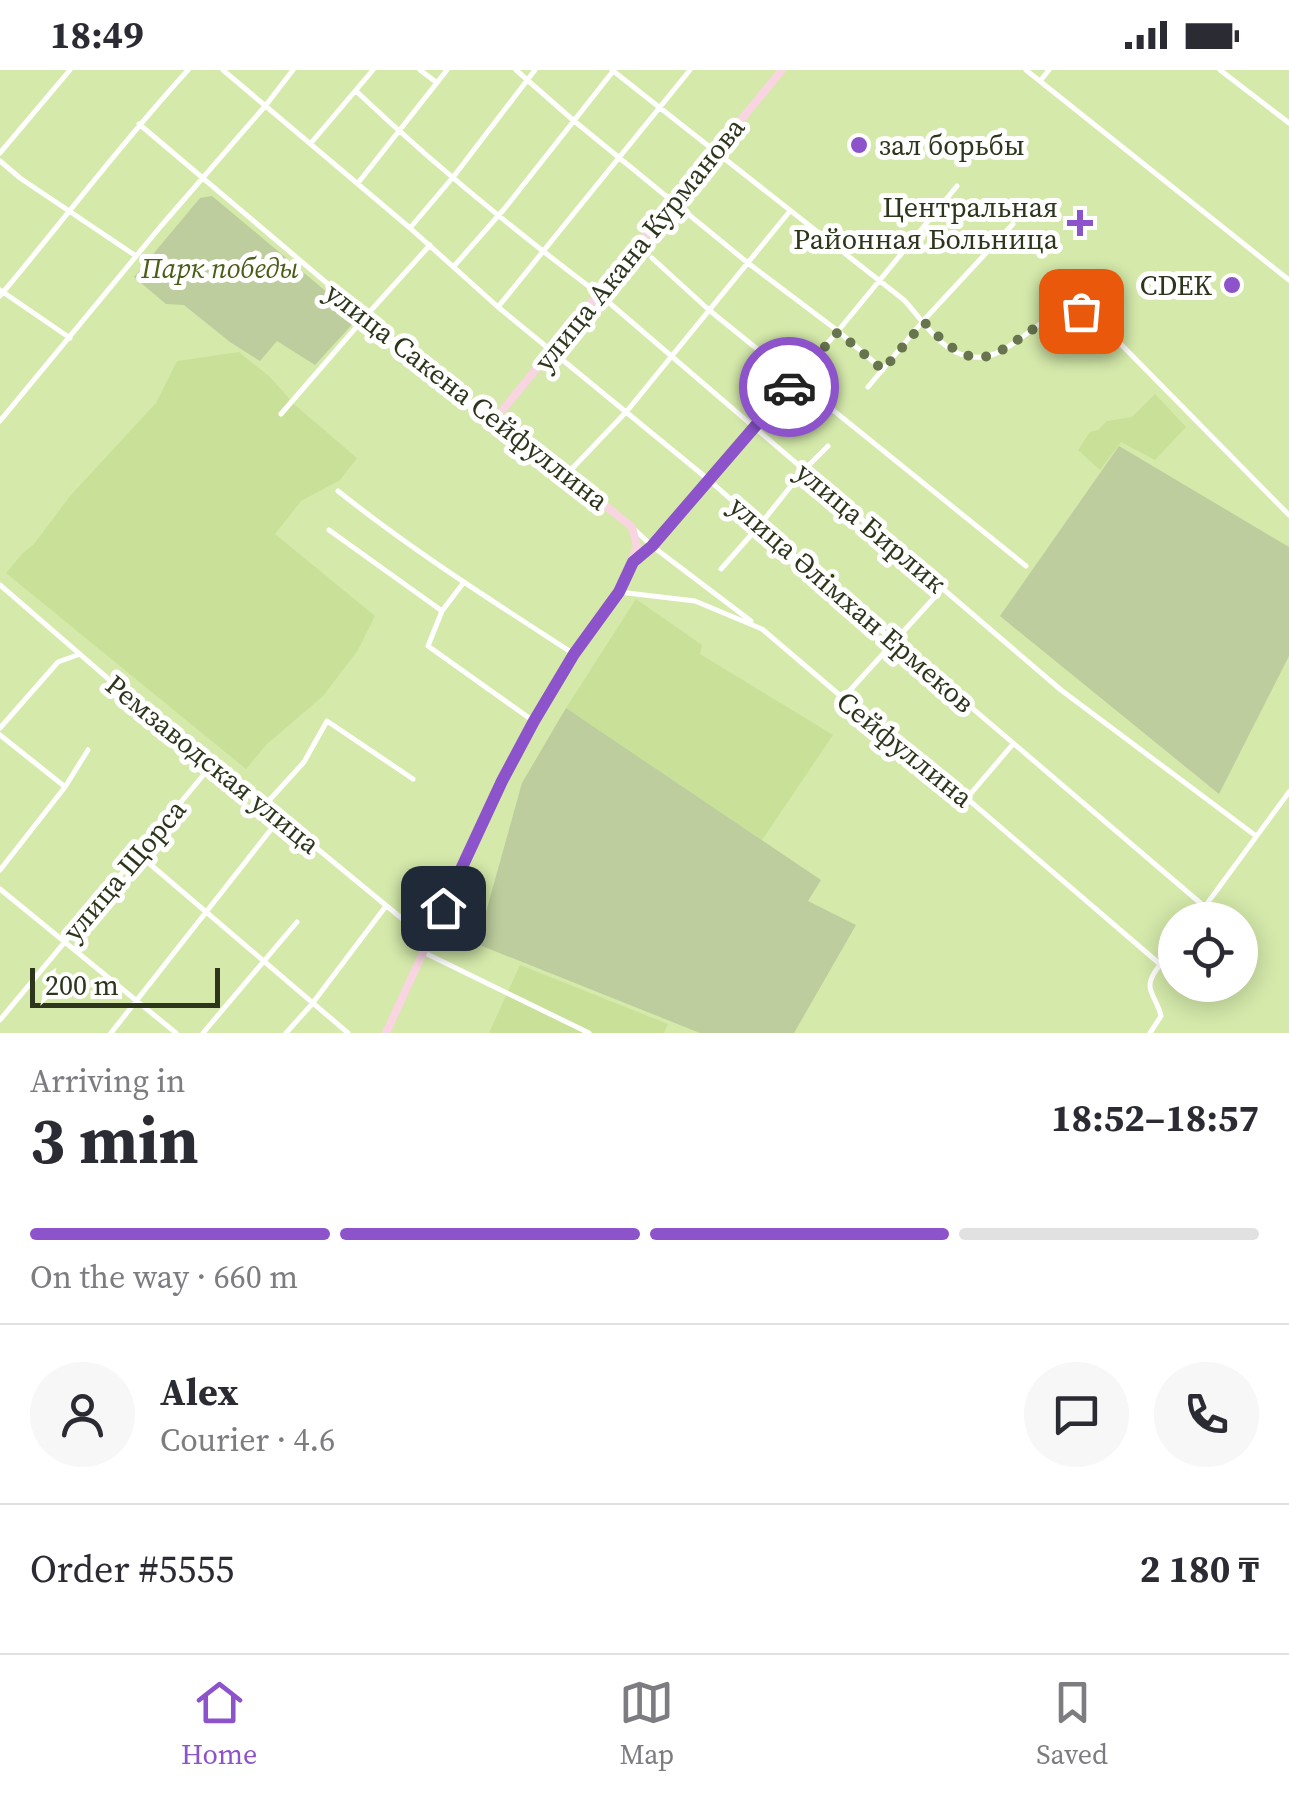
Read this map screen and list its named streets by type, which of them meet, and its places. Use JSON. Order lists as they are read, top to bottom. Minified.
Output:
{"streets":{"main road":["улица Акана Курманова","улица Сакена Сейфуллина"],"street":["улица Бирлик","улица Әлімхан Ермеков","Сейфуллина","Ремзаводская улица","улица Щорса"]},"crossings":[["улица Акана Курманова","улица Сакена Сейфуллина"],["улица Акана Курманова","улица Бирлик"],["улица Акана Курманова","улица Әлімхан Ермеков"],["улица Сакена Сейфуллина","Сейфуллина"],["Ремзаводская улица","улица Щорса"]],"parks":["Парк победы"],"places":{"other":["зал борьбы","CDEK"],"health":["Центральная Районная Больница"]},"scale_bar":"200 m","page":{"status":"18:49","scale":"200 m","heading":["3 min","Arriving in","18:52–18:57"],"panel":["Alex","Courier · 4.6","Order #5555","2 180 ₸"],"bar":"On the way · 660 m","tabs":["Home","Map","Saved"]}}
